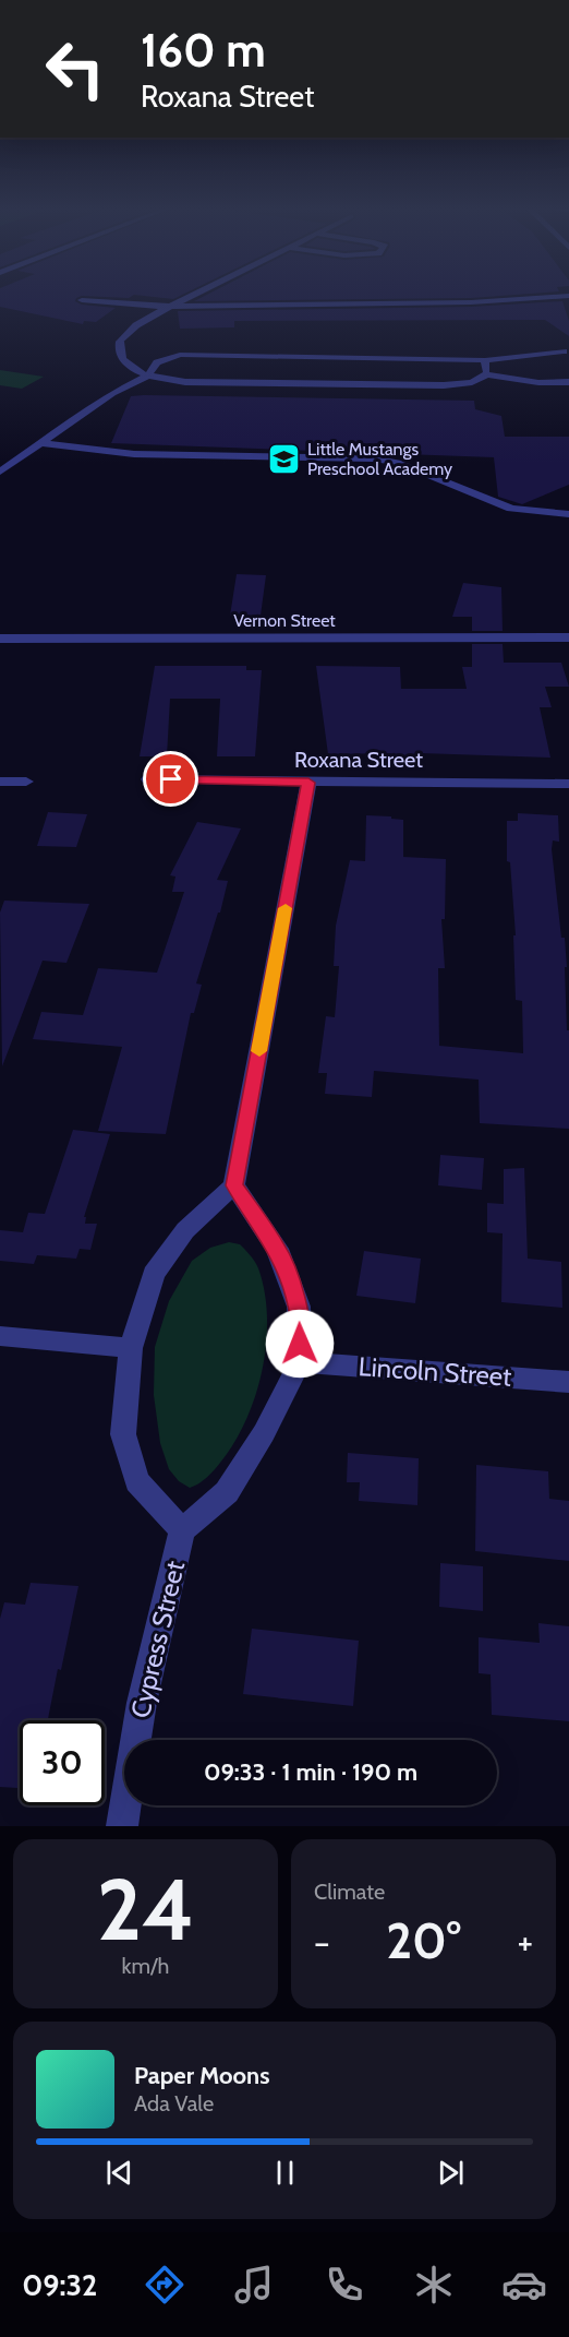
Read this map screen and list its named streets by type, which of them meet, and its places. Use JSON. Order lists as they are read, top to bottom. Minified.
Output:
{"streets":{"street":["Vernon Street","Roxana Street","Lincoln Street","Cypress Street"]},"places":{"school or university":["Little Mustangs Preschool Academy"]},"page":{"turn":["160 m","Roxana Street"],"limit":"30","trip":"09:33 · 1 min · 190 m","tile":[["24","km/h"],"Climate"],"heat":["−","20°","+"],"song":["Paper Moons","Ada Vale"],"tabs":"09:32"}}
